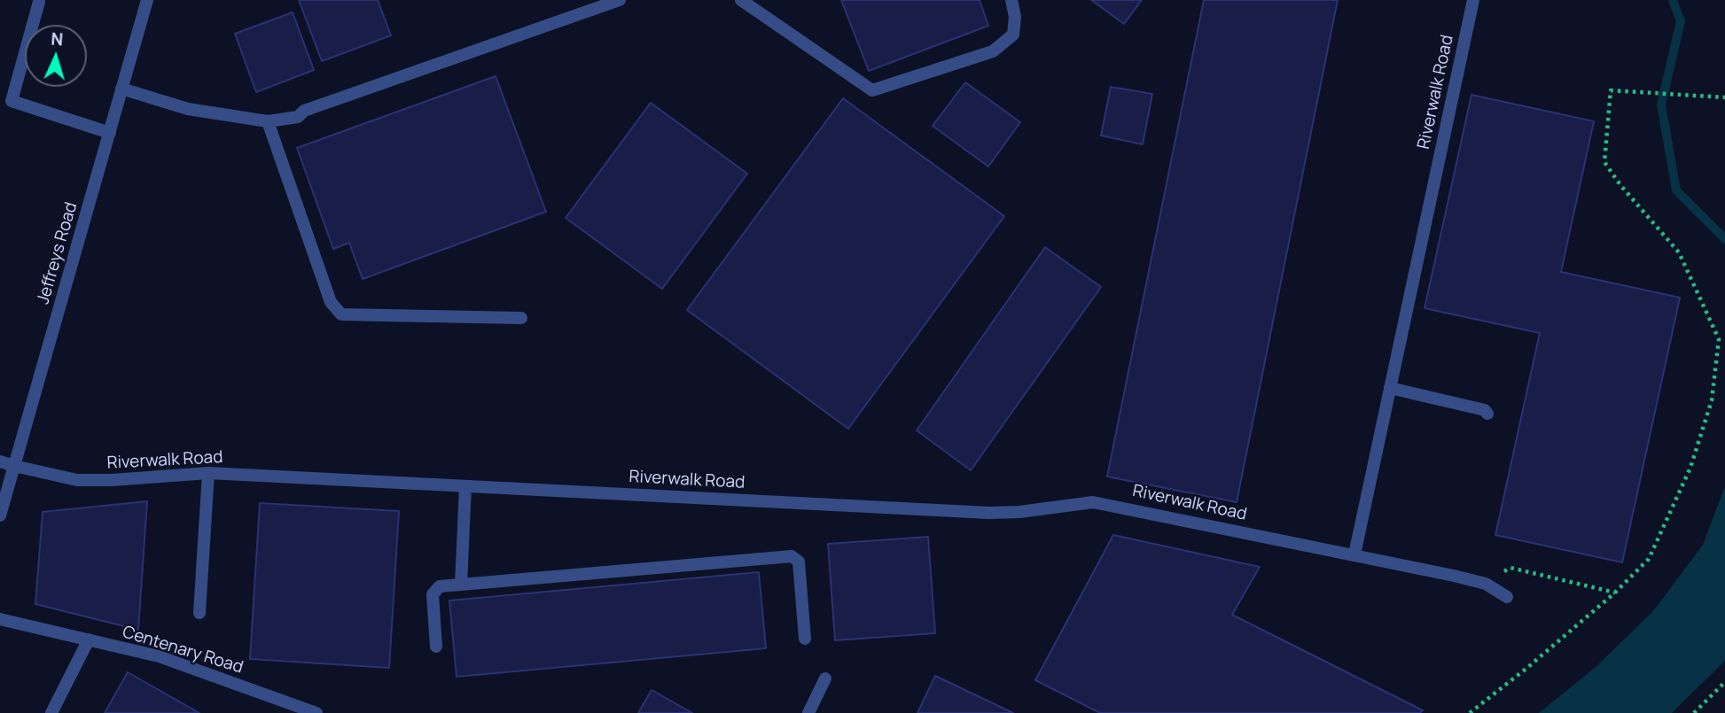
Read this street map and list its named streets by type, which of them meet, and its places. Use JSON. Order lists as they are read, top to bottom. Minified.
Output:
{"streets":{"street":["Riverwalk Road","Jeffreys Road","Centenary Road"]},"crossings":[["Riverwalk Road","Jeffreys Road"]],"north":"top"}
